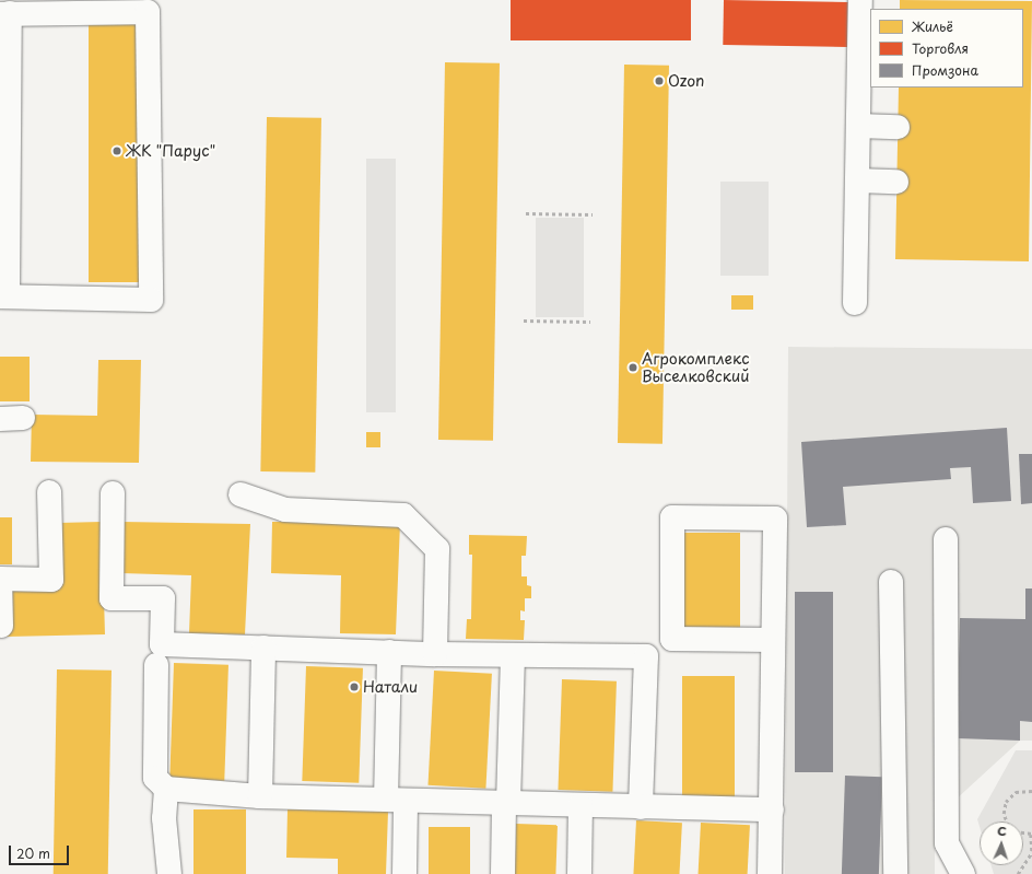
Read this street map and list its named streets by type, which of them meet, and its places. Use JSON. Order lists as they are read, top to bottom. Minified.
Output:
{"places":["Ozon","ЖК \"Парус\"","Агрокомплекс Выселковский","Натали"],"legend":["Жильё","Торговля","Промзона"],"scale_bar":"20 m","north":"top"}
